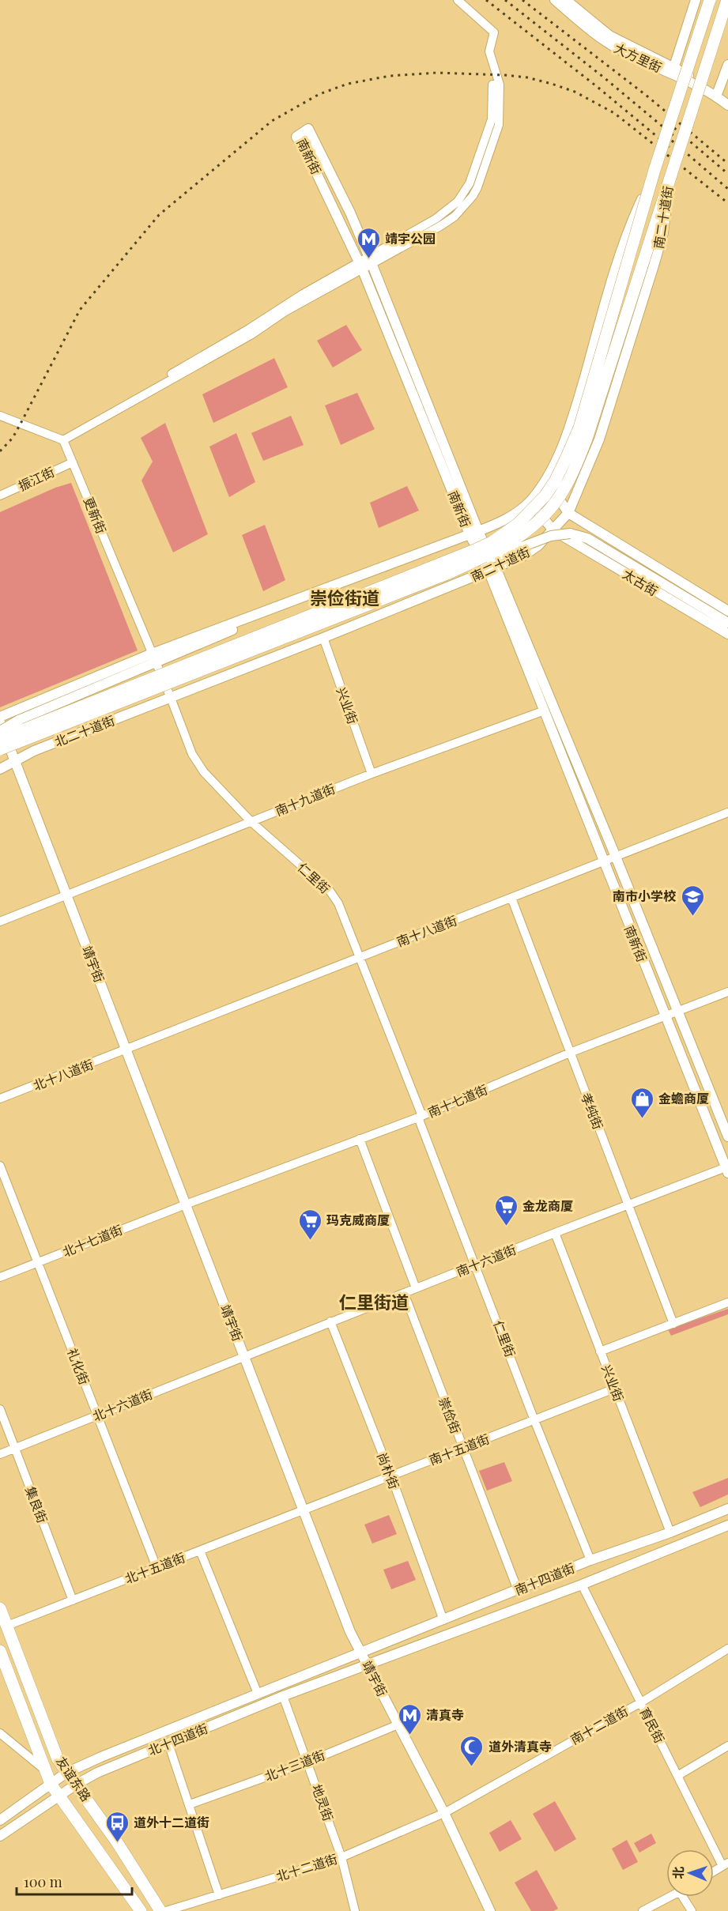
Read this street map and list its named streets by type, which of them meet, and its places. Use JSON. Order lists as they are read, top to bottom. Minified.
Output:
{"streets":{"highway":["友谊东路"],"main road":["大方里街","南新街","南二十道街","太古街","北二十道街","靖宇街","南十四道街","北十四道街"],"street":["振江街","更新街","兴业街","南十九道街","仁里街","南十八道街","北十八道街","南十七道街","孝纯街","北十七道街","南十六道街","礼化街","北十六道街","崇俭街","南十五道街","尚朴街","集良街","北十五道街","南十二道街","育民街","北十三道街","地灵街","北十二道街"]},"crossings":[["南新街","南二十道街"],["南新街","南十九道街"],["南新街","南十八道街"],["南新街","南十七道街"],["南新街","南十六道街"],["南二十道街","更新街"],["南二十道街","太古街"],["南二十道街","兴业街"],["南二十道街","北二十道街"],["南二十道街","仁里街"],["振江街","更新街"],["更新街","北二十道街"],["更新街","仁里街"],["兴业街","南十九道街"],["兴业街","南十六道街"],["兴业街","南十五道街"],["兴业街","南十四道街"],["北二十道街","仁里街"],["北二十道街","靖宇街"],["南十九道街","仁里街"],["南十九道街","靖宇街"],["仁里街","南十八道街"],["仁里街","南十七道街"],["仁里街","南十六道街"],["仁里街","南十五道街"],["仁里街","南十四道街"],["南十八道街","靖宇街"],["南十八道街","北十八道街"],["南十八道街","孝纯街"],["靖宇街","北十八道街"],["靖宇街","南十七道街"],["靖宇街","北十七道街"],["靖宇街","南十六道街"],["靖宇街","北十六道街"],["靖宇街","南十五道街"],["靖宇街","北十五道街"],["靖宇街","南十四道街"],["靖宇街","南十二道街"],["靖宇街","北十四道街"],["靖宇街","北十三道街"],["靖宇街","北十二道街"],["南十七道街","孝纯街"],["南十七道街","北十七道街"],["孝纯街","南十六道街"],["北十七道街","礼化街"],["南十六道街","北十六道街"],["南十六道街","崇俭街"],["南十六道街","尚朴街"],["礼化街","北十六道街"],["礼化街","北十五道街"],["北十六道街","集良街"],["崇俭街","南十五道街"],["崇俭街","南十四道街"],["南十五道街","尚朴街"],["南十五道街","北十五道街"],["尚朴街","南十四道街"],["集良街","北十五道街"],["北十五道街","友谊东路"],["南十四道街","北十四道街"],["南十二道街","育民街"],["南十二道街","北十二道街"],["育民街","北十四道街"],["北十四道街","友谊东路"],["北十四道街","地灵街"],["北十三道街","地灵街"],["地灵街","北十二道街"]],"districts":["崇俭街道","仁里街道"],"places":{"metro station":["靖宇公园","清真寺"],"school or university":["南市小学校"],"shop":["金蟾商厦"],"supermarket":["金龙商厦","玛克威商厦"],"mosque":["道外清真寺"],"bus stop":["道外十二道街"]},"scale_bar":"100 m","north":"left"}
